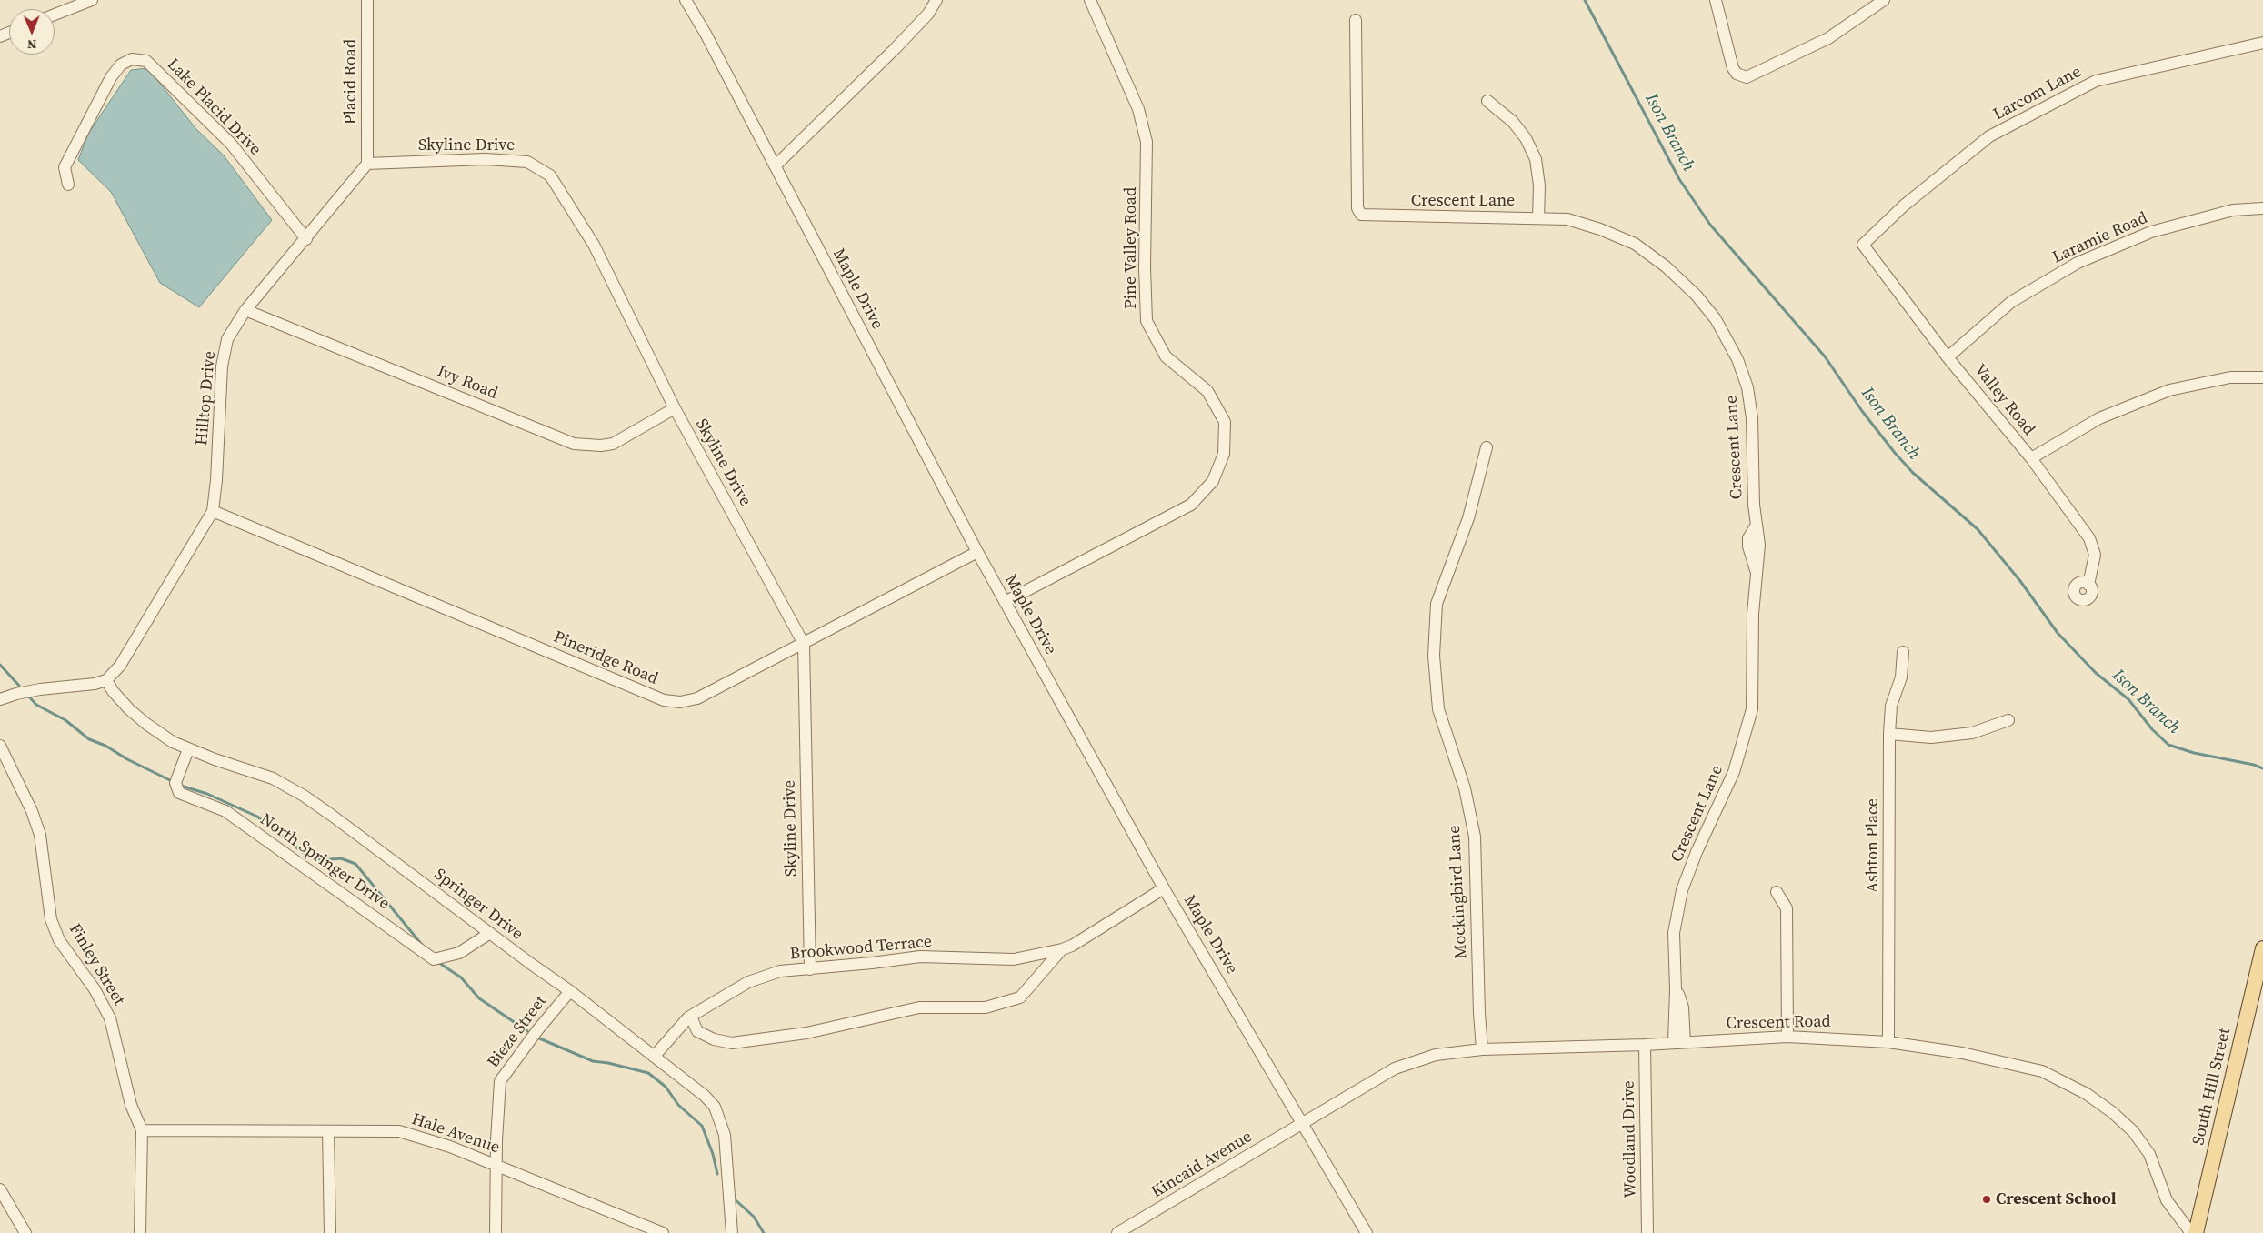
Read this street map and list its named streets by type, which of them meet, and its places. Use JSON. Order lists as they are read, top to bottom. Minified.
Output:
{"streets":{"main road":["South Hill Street"],"street":["Placid Road","Larcom Lane","Lake Placid Drive","Skyline Drive","Crescent Lane","Laramie Road","Pine Valley Road","Maple Drive","Ivy Road","Hilltop Drive","Valley Road","Pineridge Road","Ashton Place","North Springer Drive","Mockingbird Lane","Springer Drive","Brookwood Terrace","Finley Street","Crescent Road","Bieze Street","Hale Avenue","Woodland Drive","Kincaid Avenue"]},"crossings":[["Placid Road","Skyline Drive"],["Placid Road","Hilltop Drive"],["Larcom Lane","Valley Road"],["Lake Placid Drive","Hilltop Drive"],["Skyline Drive","Ivy Road"],["Skyline Drive","Hilltop Drive"],["Skyline Drive","Pineridge Road"],["Skyline Drive","Brookwood Terrace"],["Crescent Lane","Crescent Road"],["Laramie Road","Valley Road"],["Pine Valley Road","Maple Drive"],["Maple Drive","Pineridge Road"],["Maple Drive","Brookwood Terrace"],["Maple Drive","Crescent Road"],["Maple Drive","Kincaid Avenue"],["Ivy Road","Hilltop Drive"],["Hilltop Drive","Pineridge Road"],["Hilltop Drive","Springer Drive"],["Ashton Place","Crescent Road"],["North Springer Drive","Springer Drive"],["Mockingbird Lane","Crescent Road"],["Springer Drive","Brookwood Terrace"],["Springer Drive","Bieze Street"],["Finley Street","Hale Avenue"],["Crescent Road","Woodland Drive"],["Crescent Road","Kincaid Avenue"],["Bieze Street","Hale Avenue"]],"water":["Ison Branch"],"places":["Crescent School"],"north":"bottom"}
